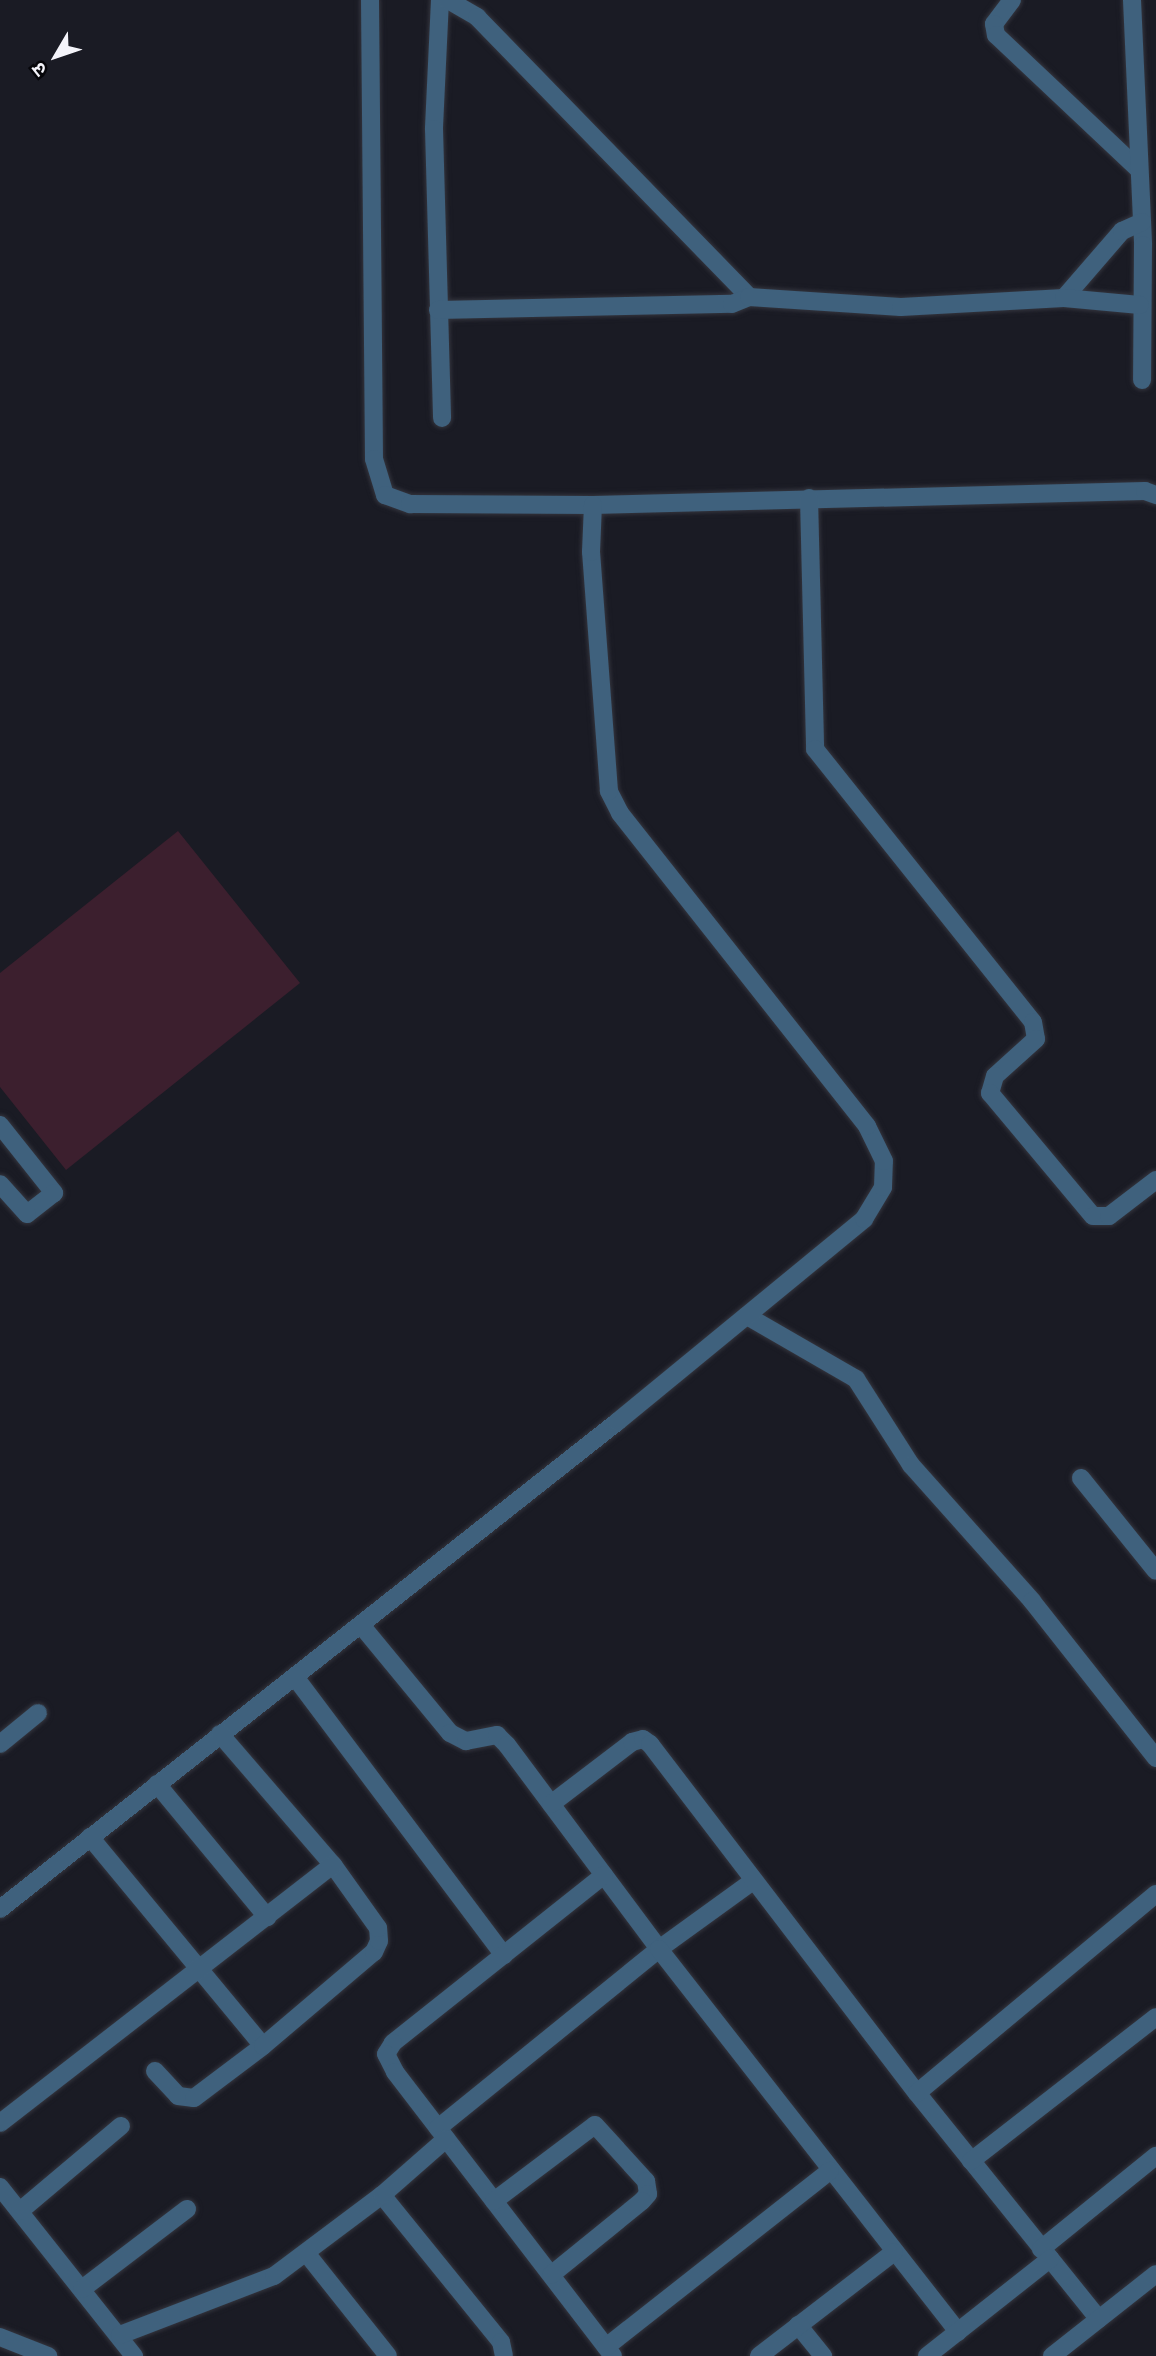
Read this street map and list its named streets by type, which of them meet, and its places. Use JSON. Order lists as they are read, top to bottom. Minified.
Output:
{"north":"bottom left"}
